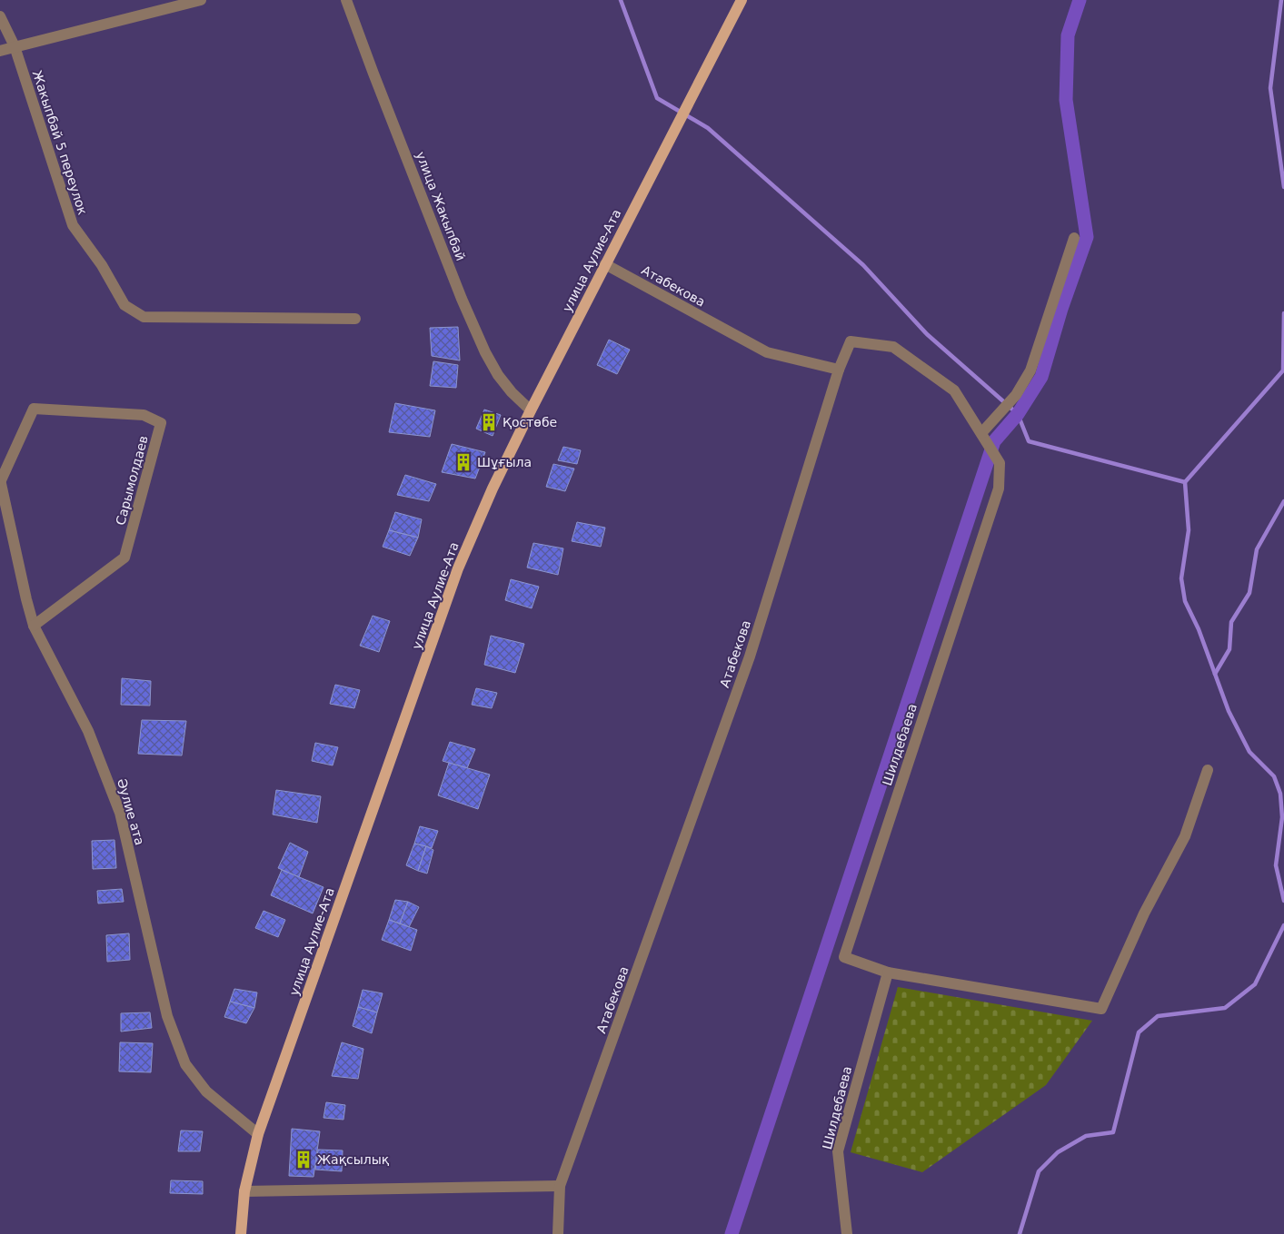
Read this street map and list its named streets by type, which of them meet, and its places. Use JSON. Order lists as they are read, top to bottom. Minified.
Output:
{"streets":{"main road":["улица Аулие-Ата"],"street":["Жакыпбай 5 переулок","улица Жакыпбай","Атабекова","Сарымолдаев","Шилдебаева","Әулие ата"]},"crossings":[["улица Жакыпбай","улица Аулие-Ата"],["улица Аулие-Ата","Атабекова"],["улица Аулие-Ата","Әулие ата"],["Атабекова","Шилдебаева"],["Сарымолдаев","Әулие ата"]],"places":{"building":["Қостөбе","Шұғыла","Жақсылық"]}}
